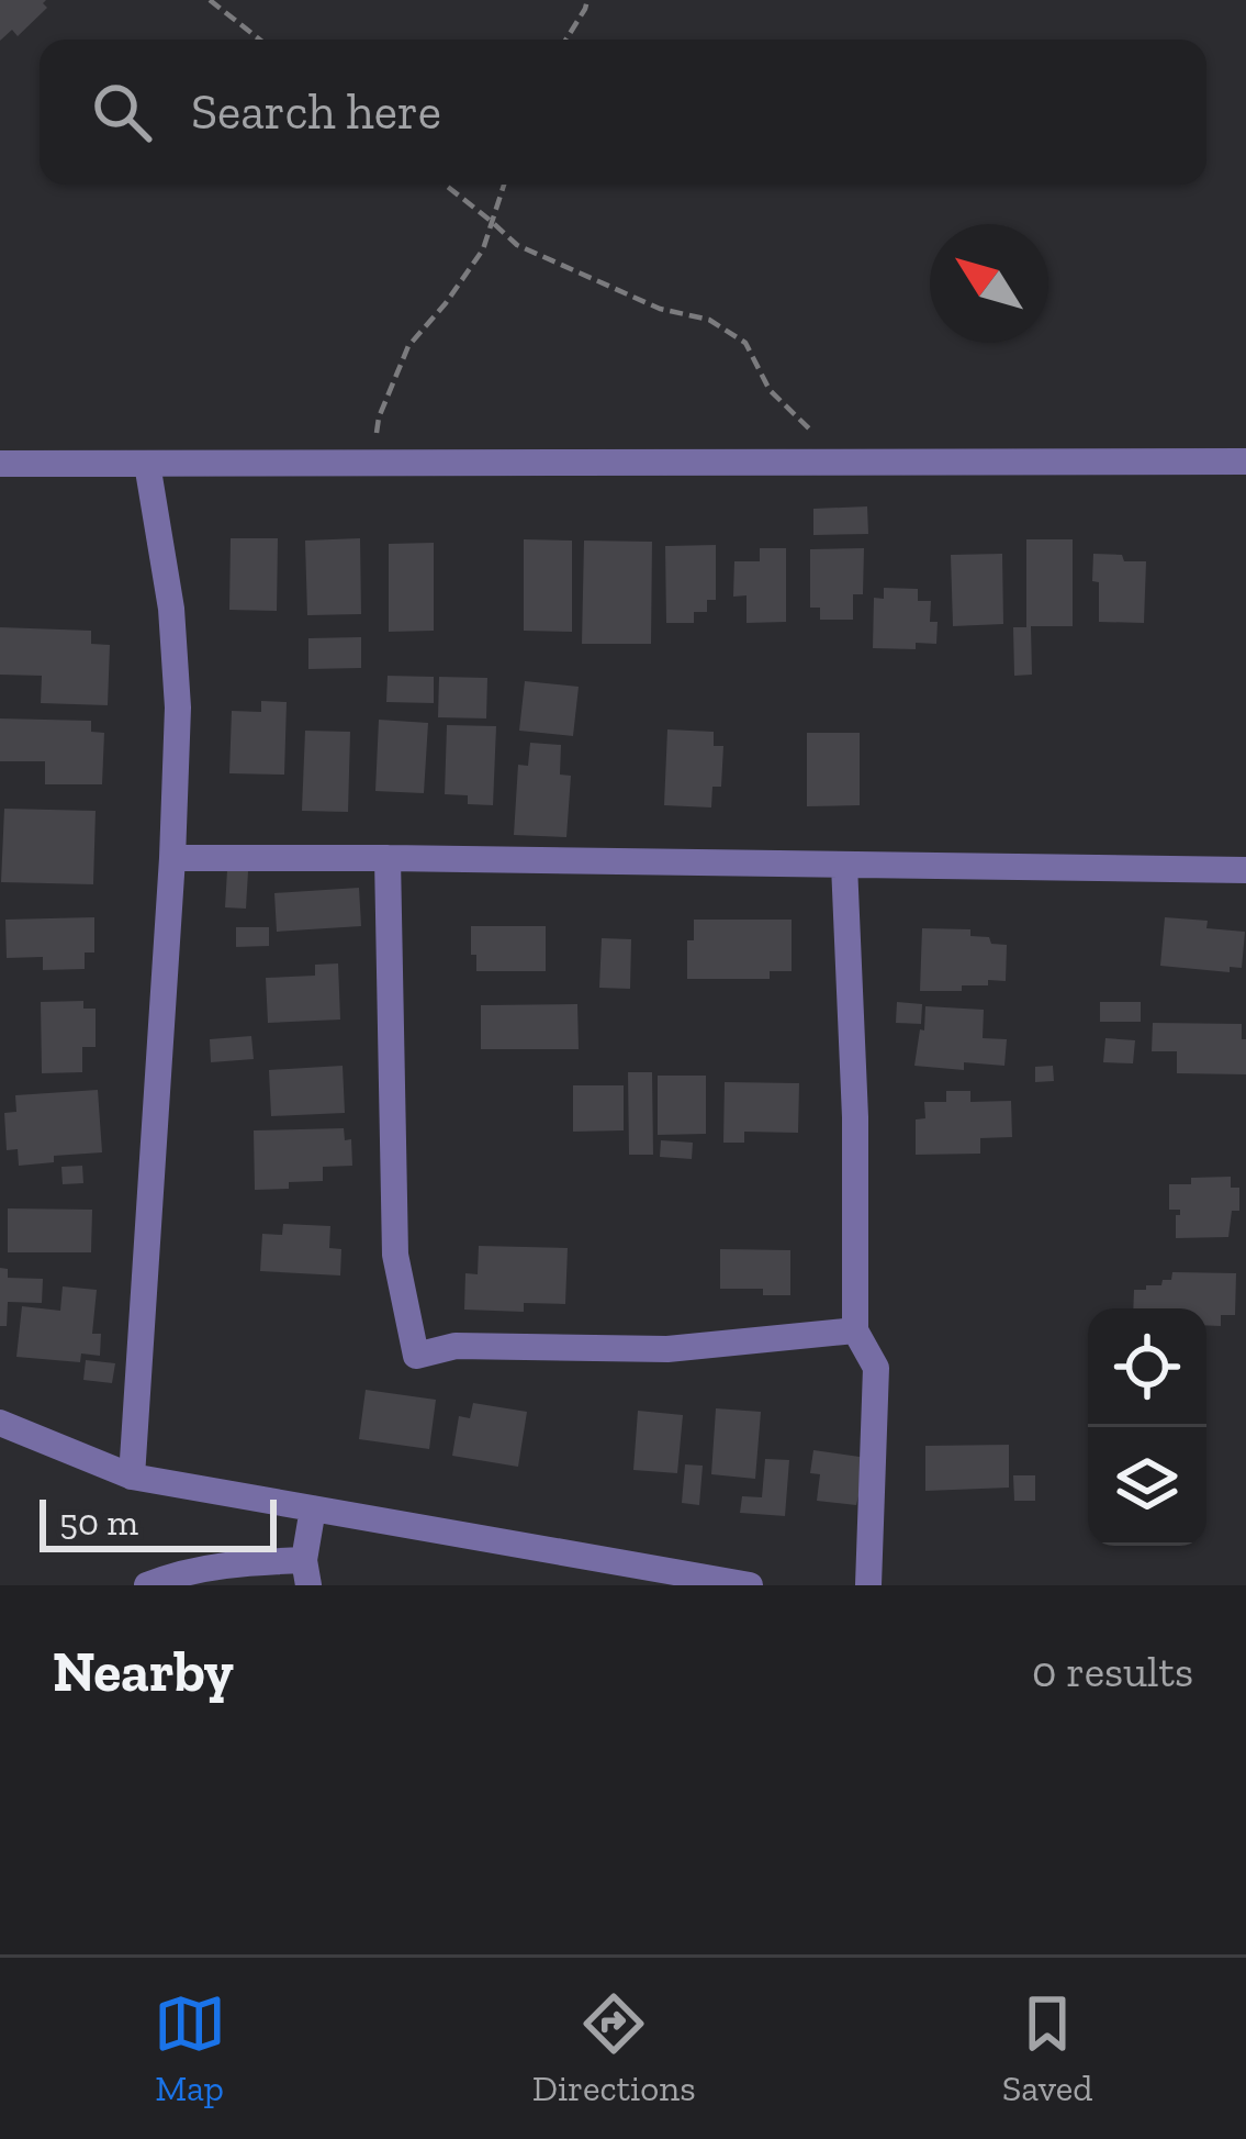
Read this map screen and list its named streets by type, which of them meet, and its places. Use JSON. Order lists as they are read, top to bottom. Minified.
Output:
{"scale_bar":"50 m","north":"top left","page":{"search":"Search here","scale":"50 m","heading":["Nearby","0 results"],"nav":["Map","Directions","Saved"]}}
